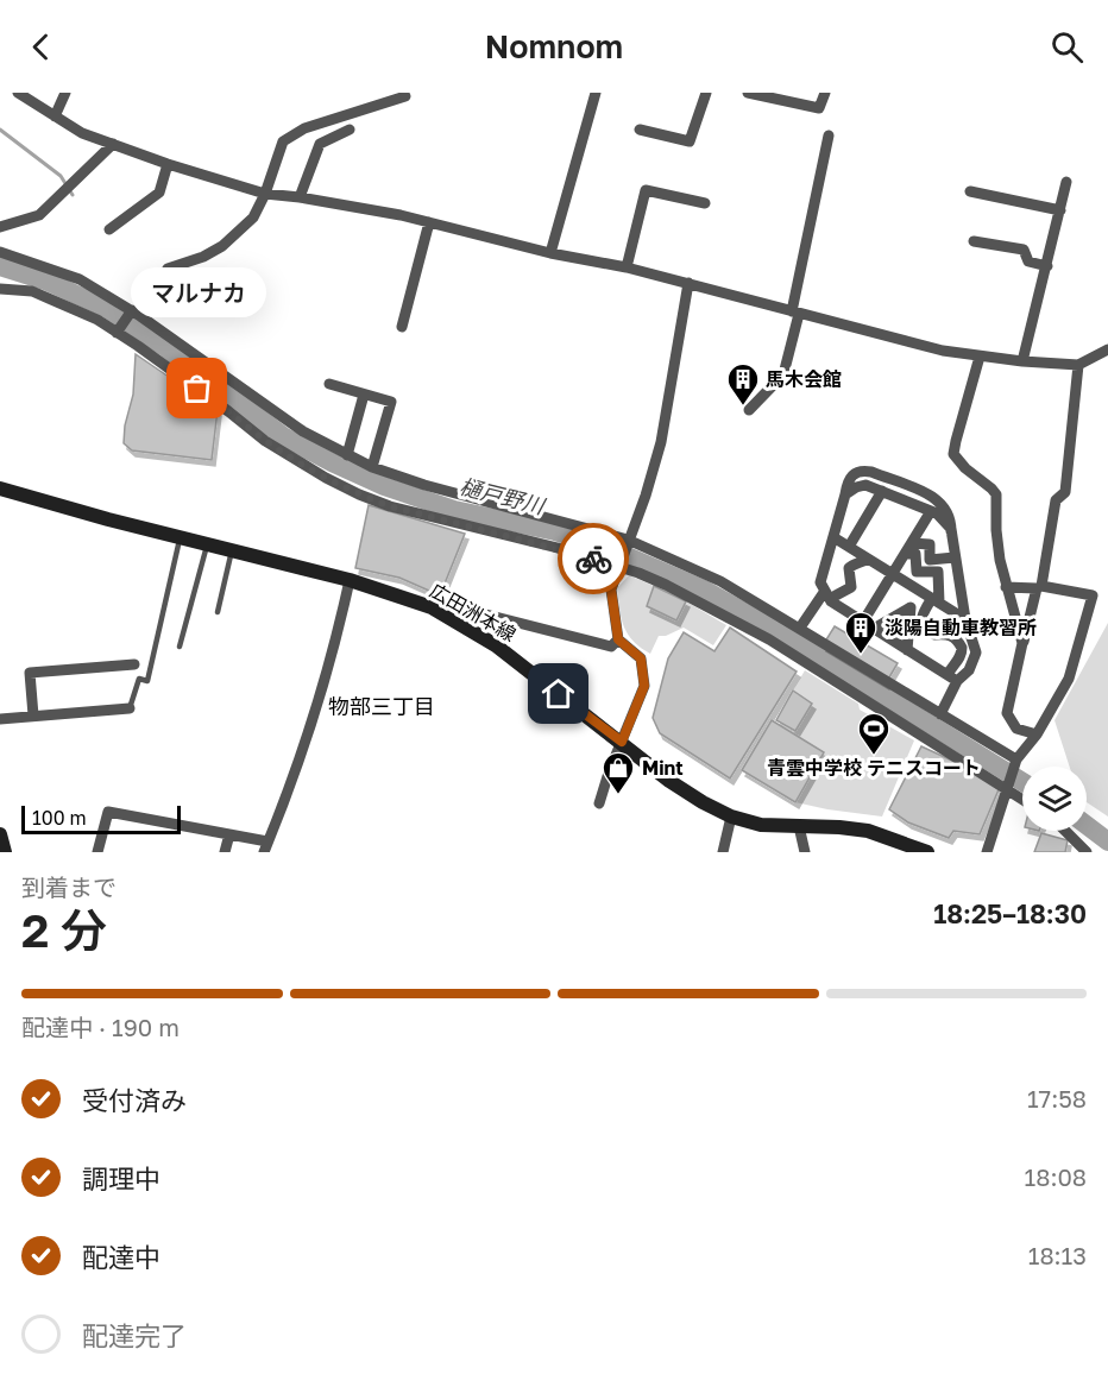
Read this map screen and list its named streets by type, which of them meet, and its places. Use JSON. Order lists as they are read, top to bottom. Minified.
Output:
{"streets":{"main road":["広田洲本線"]},"districts":["物部三丁目"],"water":["樋戸野川"],"places":{"other":["マルナカ"],"building":["馬木会館","淡陽自動車教習所"],"sports":["青雲中学校 テニスコート"],"shop":["Mint"]},"scale_bar":"100 m","page":{"header":"Nomnom","bubble":"マルナカ","scale":"100 m","heading":["2 分","到着まで","18:25–18:30"],"bar":"配達中 · 190 m","list":[["受付済み","17:58"],["調理中","18:08"],["配達中","18:13"],"配達完了"]}}
